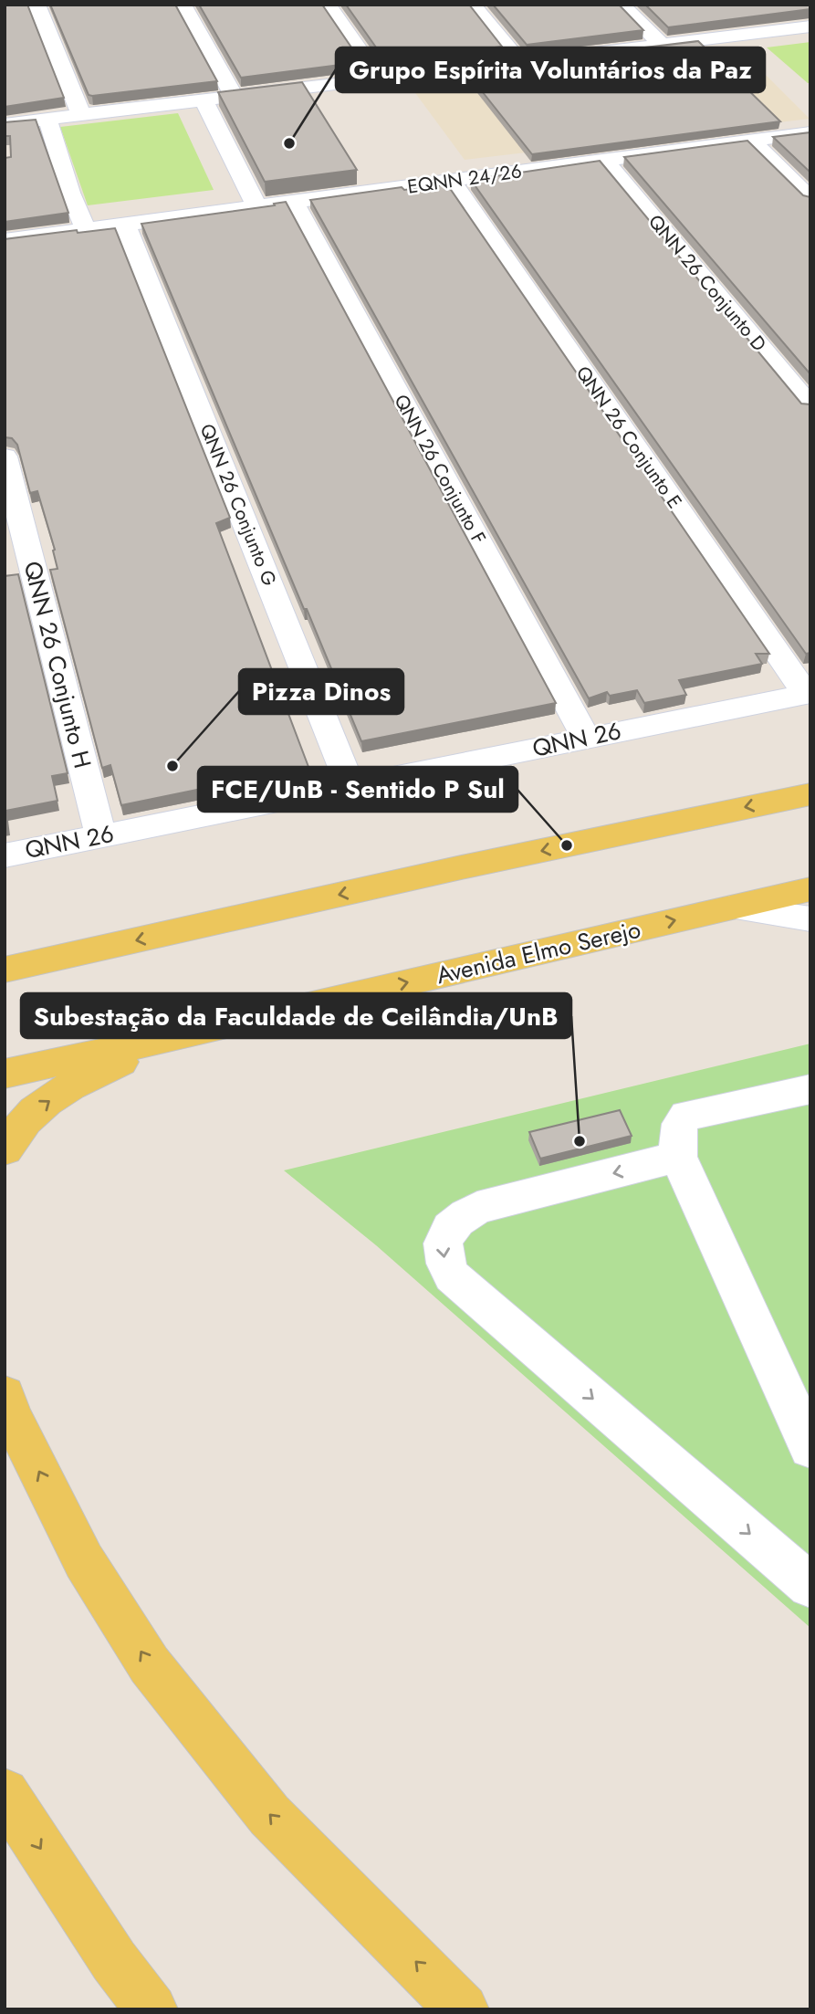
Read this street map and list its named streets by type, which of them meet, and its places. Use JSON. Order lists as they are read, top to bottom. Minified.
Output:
{"streets":{"main road":["Avenida Elmo Serejo"],"street":["EQNN 24/26","QNN 26 Conjunto D","QNN 26 Conjunto E","QNN 26 Conjunto F","QNN 26 Conjunto G","QNN 26 Conjunto H","QNN 26"]},"crossings":[["EQNN 24/26","QNN 26 Conjunto D"],["EQNN 24/26","QNN 26 Conjunto E"],["EQNN 24/26","QNN 26 Conjunto F"],["EQNN 24/26","QNN 26 Conjunto G"],["QNN 26 Conjunto E","QNN 26"],["QNN 26 Conjunto F","QNN 26"],["QNN 26 Conjunto G","QNN 26"],["QNN 26 Conjunto H","QNN 26"]],"places":["Grupo Espírita Voluntários da Paz","Pizza Dinos","FCE/UnB - Sentido P Sul","Subestação da Faculdade de Ceilândia/UnB"]}
